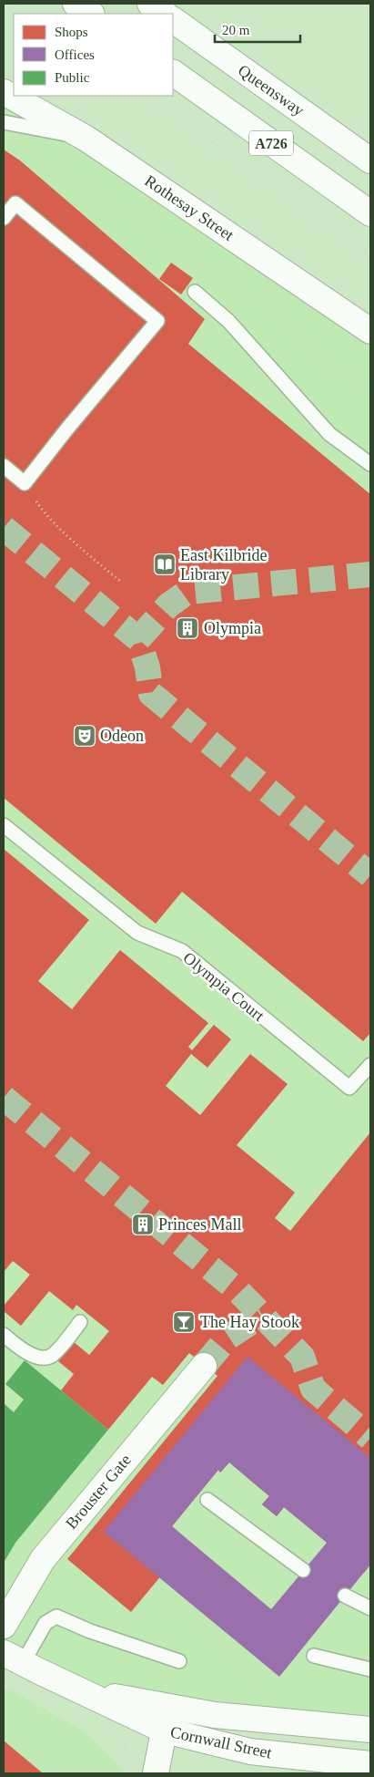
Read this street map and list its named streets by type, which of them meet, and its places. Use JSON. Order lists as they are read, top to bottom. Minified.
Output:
{"streets":{"main road":["Queensway","A726","Rothesay Street","Brouster Gate","Cornwall Street"],"lane":["Olympia Court"]},"places":{"library":["East Kilbride Library"],"building":["Olympia","Princes Mall"],"theatre":["Odeon"],"bar":["The Hay Stook"]},"legend":["Shops","Offices","Public"],"scale_bar":"20 m"}
